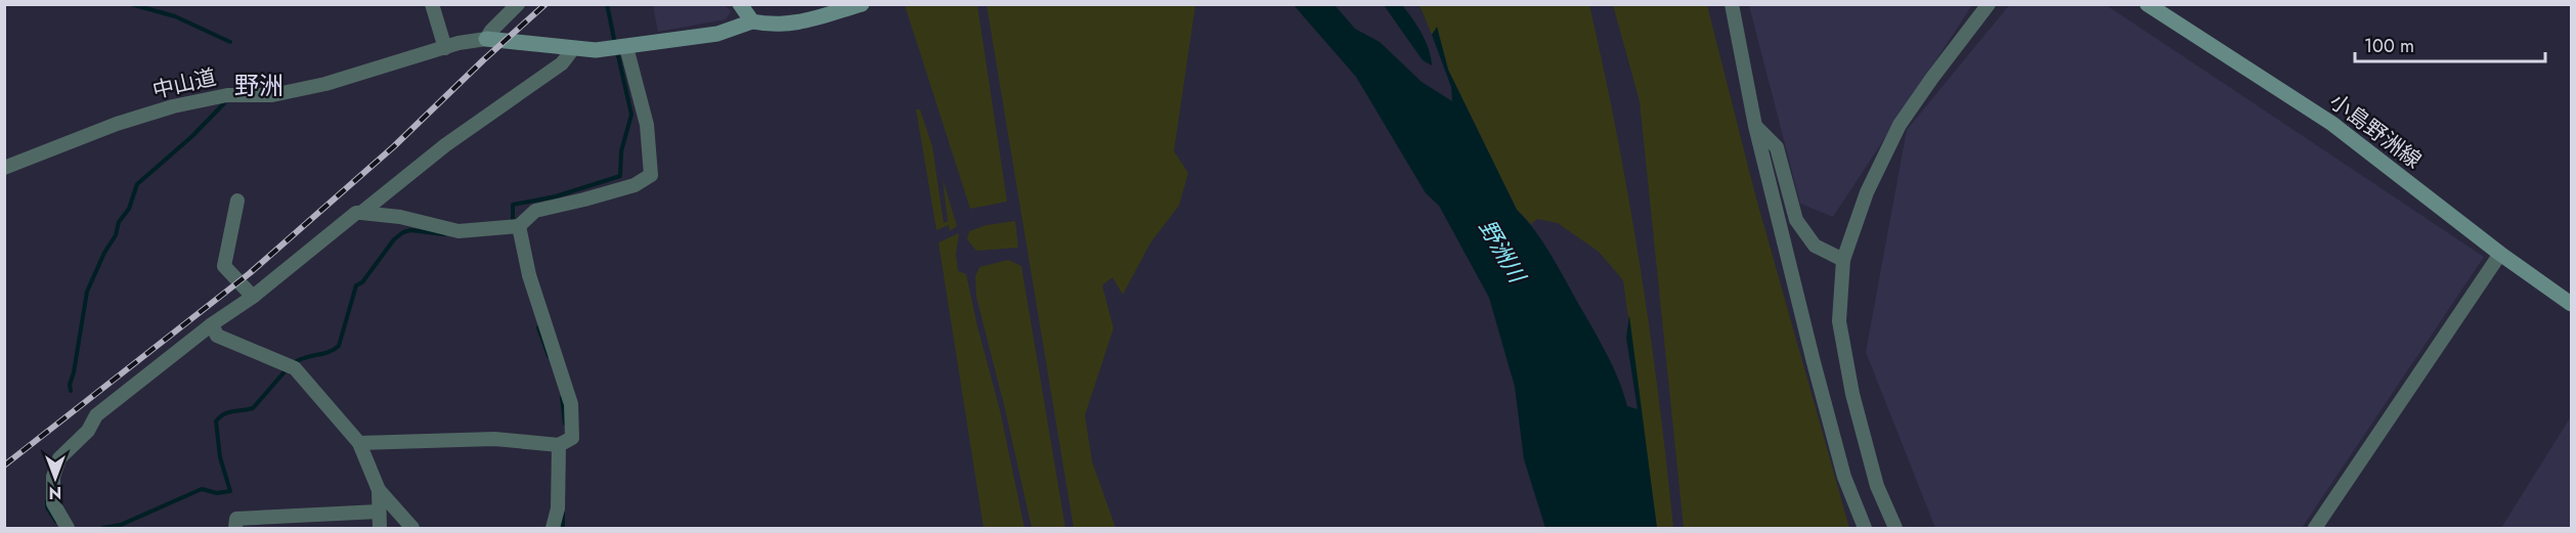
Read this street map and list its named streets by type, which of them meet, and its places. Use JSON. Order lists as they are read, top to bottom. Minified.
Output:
{"streets":{"main road":["小島野洲線"],"street":["中山道"]},"districts":["野洲"],"water":["野洲川"],"scale_bar":"100 m","north":"bottom"}
